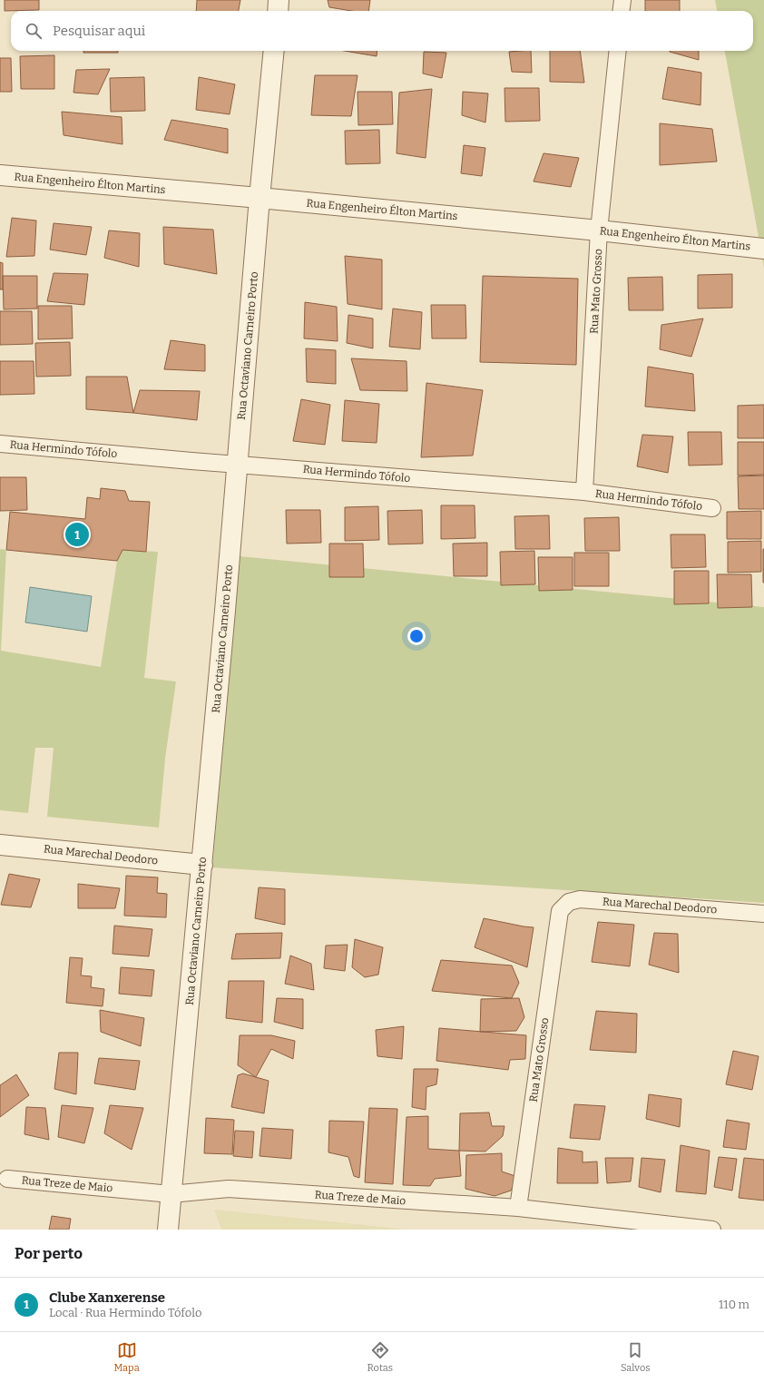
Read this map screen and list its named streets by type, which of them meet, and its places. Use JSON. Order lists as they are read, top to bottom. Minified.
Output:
{"streets":{"street":["Rua Engenheiro Élton Martins","Rua Mato Grosso","Rua Octaviano Carneiro Porto","Rua Hermindo Tófolo","Rua Marechal Deodoro","Rua Treze de Maio"]},"crossings":[["Rua Engenheiro Élton Martins","Rua Mato Grosso"],["Rua Engenheiro Élton Martins","Rua Octaviano Carneiro Porto"],["Rua Mato Grosso","Rua Hermindo Tófolo"],["Rua Mato Grosso","Rua Marechal Deodoro"],["Rua Mato Grosso","Rua Treze de Maio"],["Rua Octaviano Carneiro Porto","Rua Hermindo Tófolo"],["Rua Octaviano Carneiro Porto","Rua Marechal Deodoro"],["Rua Octaviano Carneiro Porto","Rua Treze de Maio"]],"page":{"search":"Pesquisar aqui","pins":"1","heading":"Por perto","list":[{"mark":"1","name":"Clube Xanxerense","note":"Local · Rua Hermindo Tófolo","value":"110 m"}],"nav":["Mapa","Rotas","Salvos"]}}
